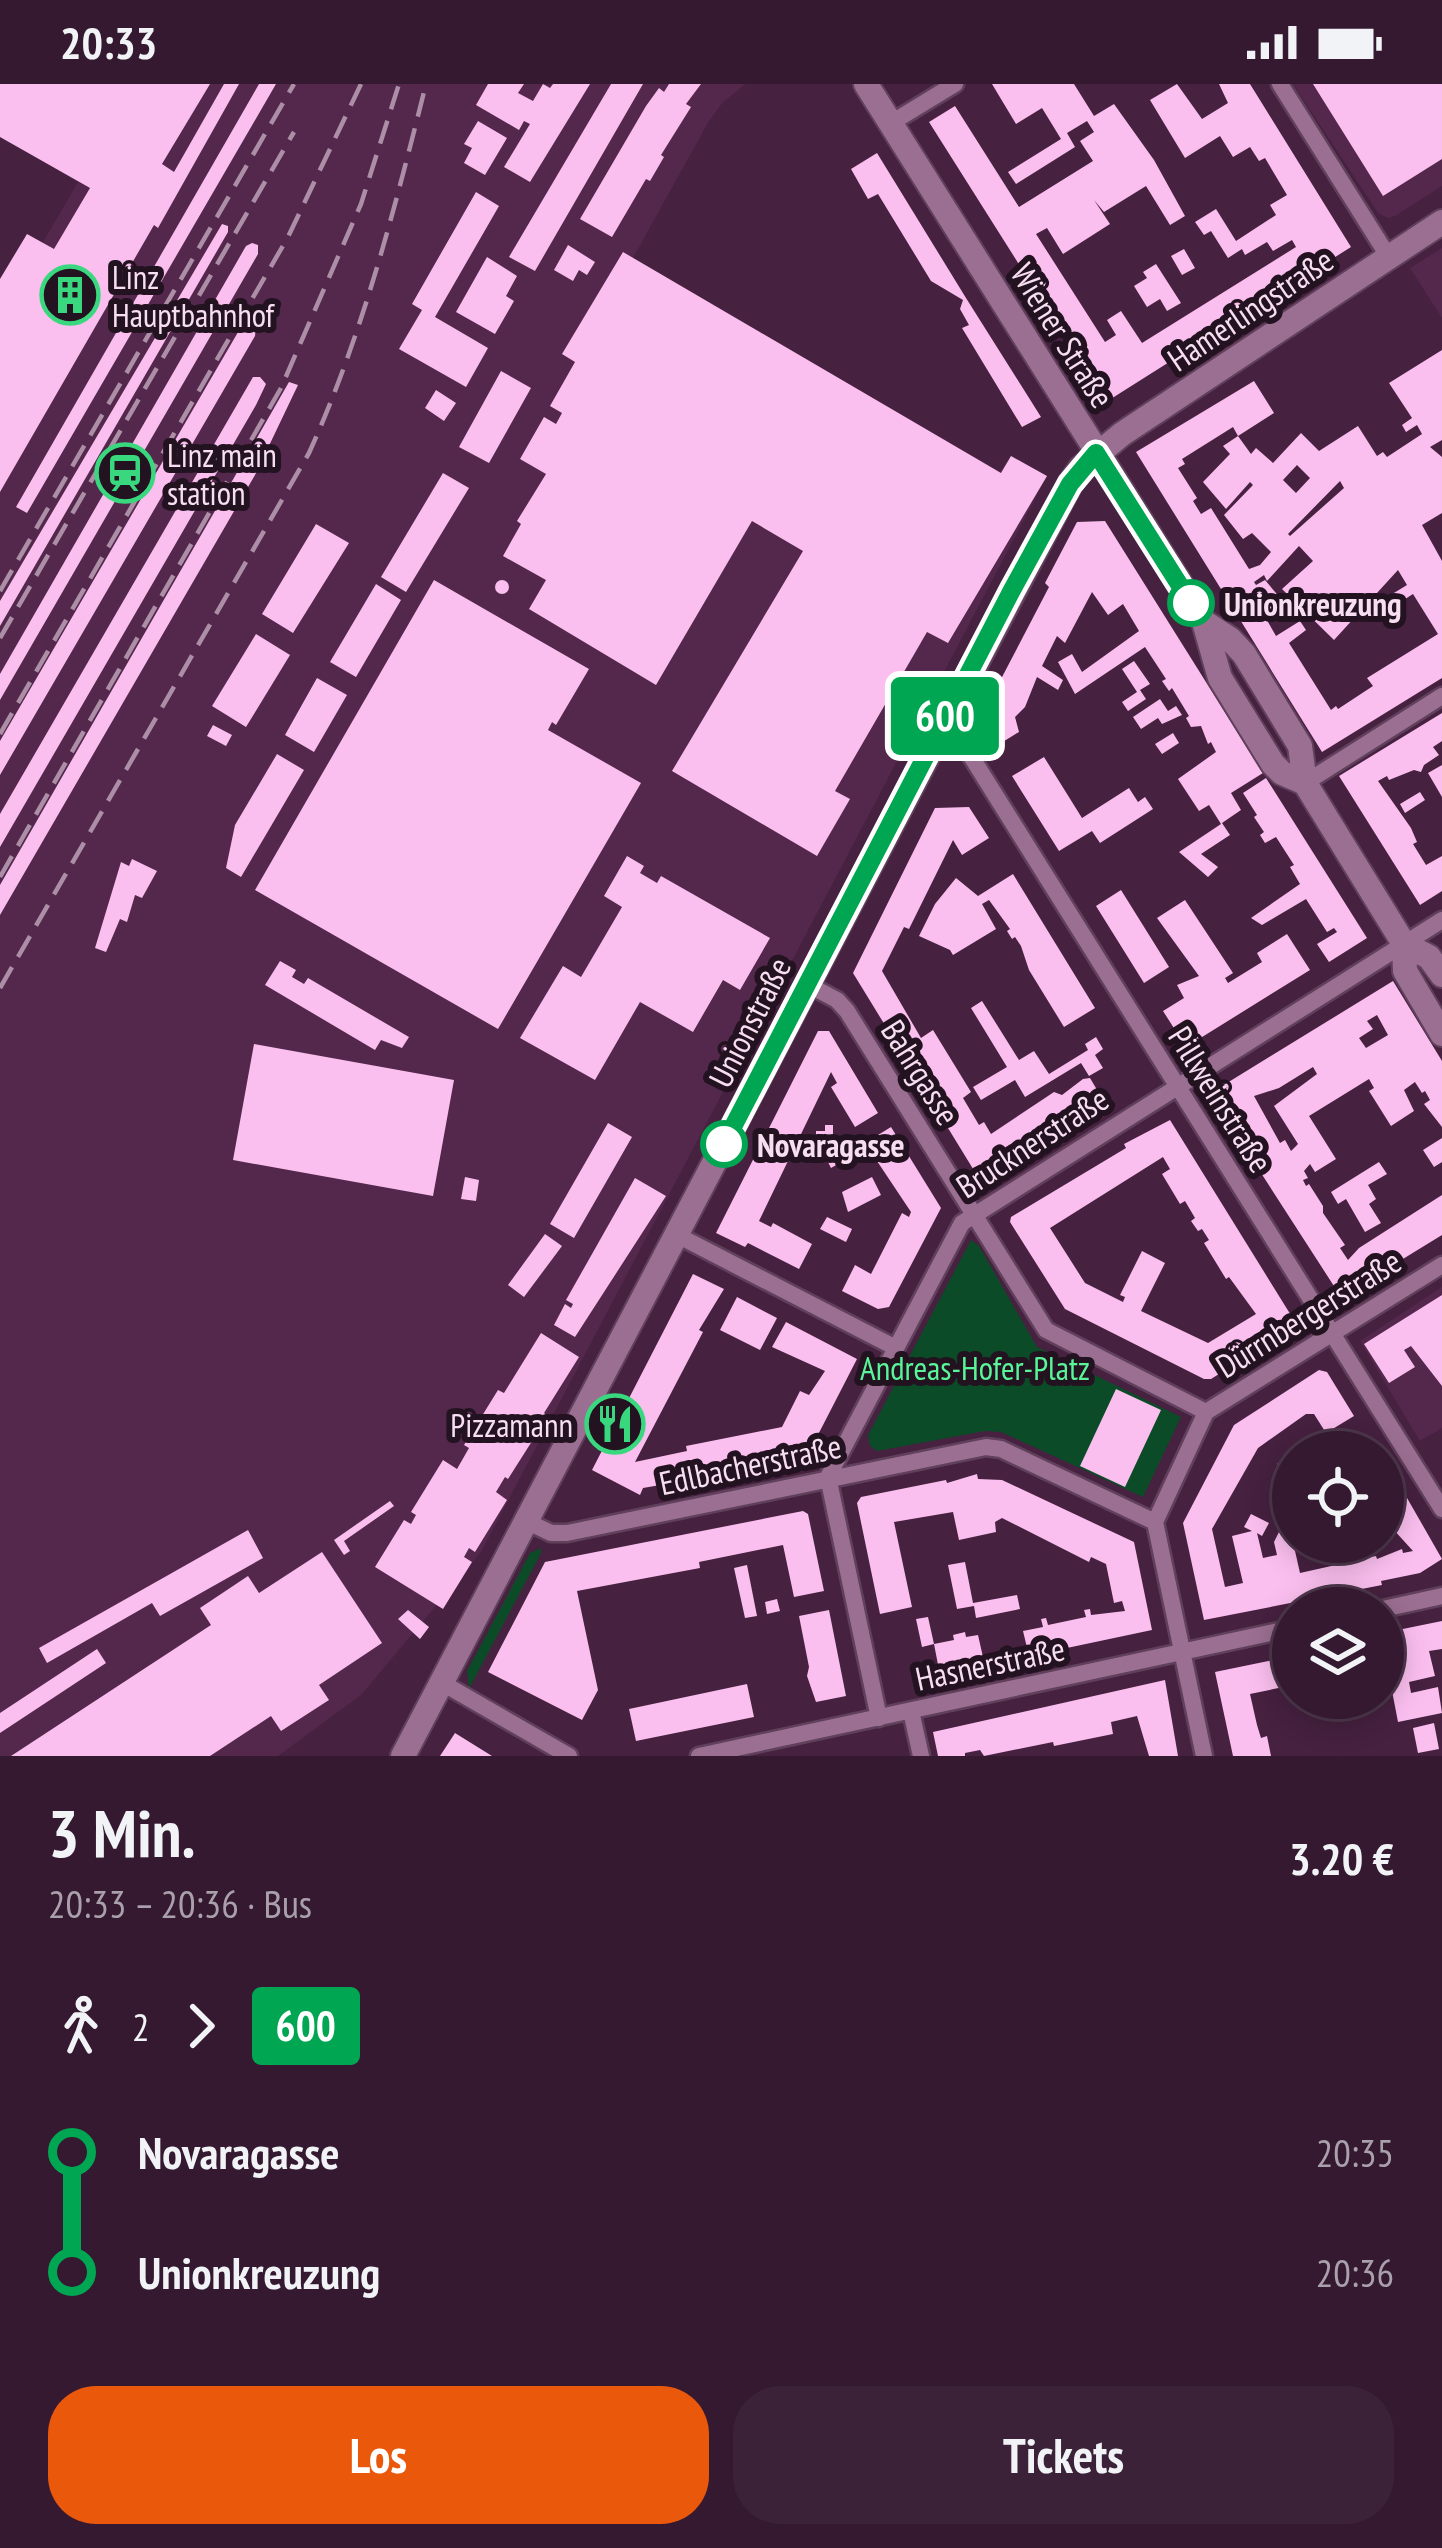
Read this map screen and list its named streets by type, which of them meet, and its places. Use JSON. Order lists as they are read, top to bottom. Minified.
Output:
{"streets":{"main road":["Hamerlingstraße","Wiener Straße","Unionstraße"],"street":["Bahrgasse","Pillweinstraße","Brucknerstraße","Dürrnbergerstraße","Edlbacherstraße","Hasnerstraße"]},"crossings":[["Hamerlingstraße","Wiener Straße"],["Hamerlingstraße","Unionstraße"],["Wiener Straße","Unionstraße"],["Wiener Straße","Brucknerstraße"],["Unionstraße","Bahrgasse"],["Unionstraße","Pillweinstraße"],["Unionstraße","Edlbacherstraße"],["Bahrgasse","Brucknerstraße"],["Bahrgasse","Dürrnbergerstraße"],["Pillweinstraße","Brucknerstraße"],["Pillweinstraße","Dürrnbergerstraße"],["Brucknerstraße","Edlbacherstraße"]],"parks":["Andreas-Hofer-Platz"],"places":{"building":["Linz Hauptbahnhof"],"station":["Linz main station"],"other":["Unionkreuzung","Novaragasse"],"restaurant":["Pizzamann"]},"lines":["bus line 600"],"page":{"status":"20:33","on_map":"600","heading":["3 Min.","20:33 – 20:36 · Bus","3.20 €"],"legs":["2","600"],"list":[{"name":"Novaragasse","value":"20:35"},{"name":"Unionkreuzung","value":"20:36"}],"buttons":["Los","Tickets"]}}
